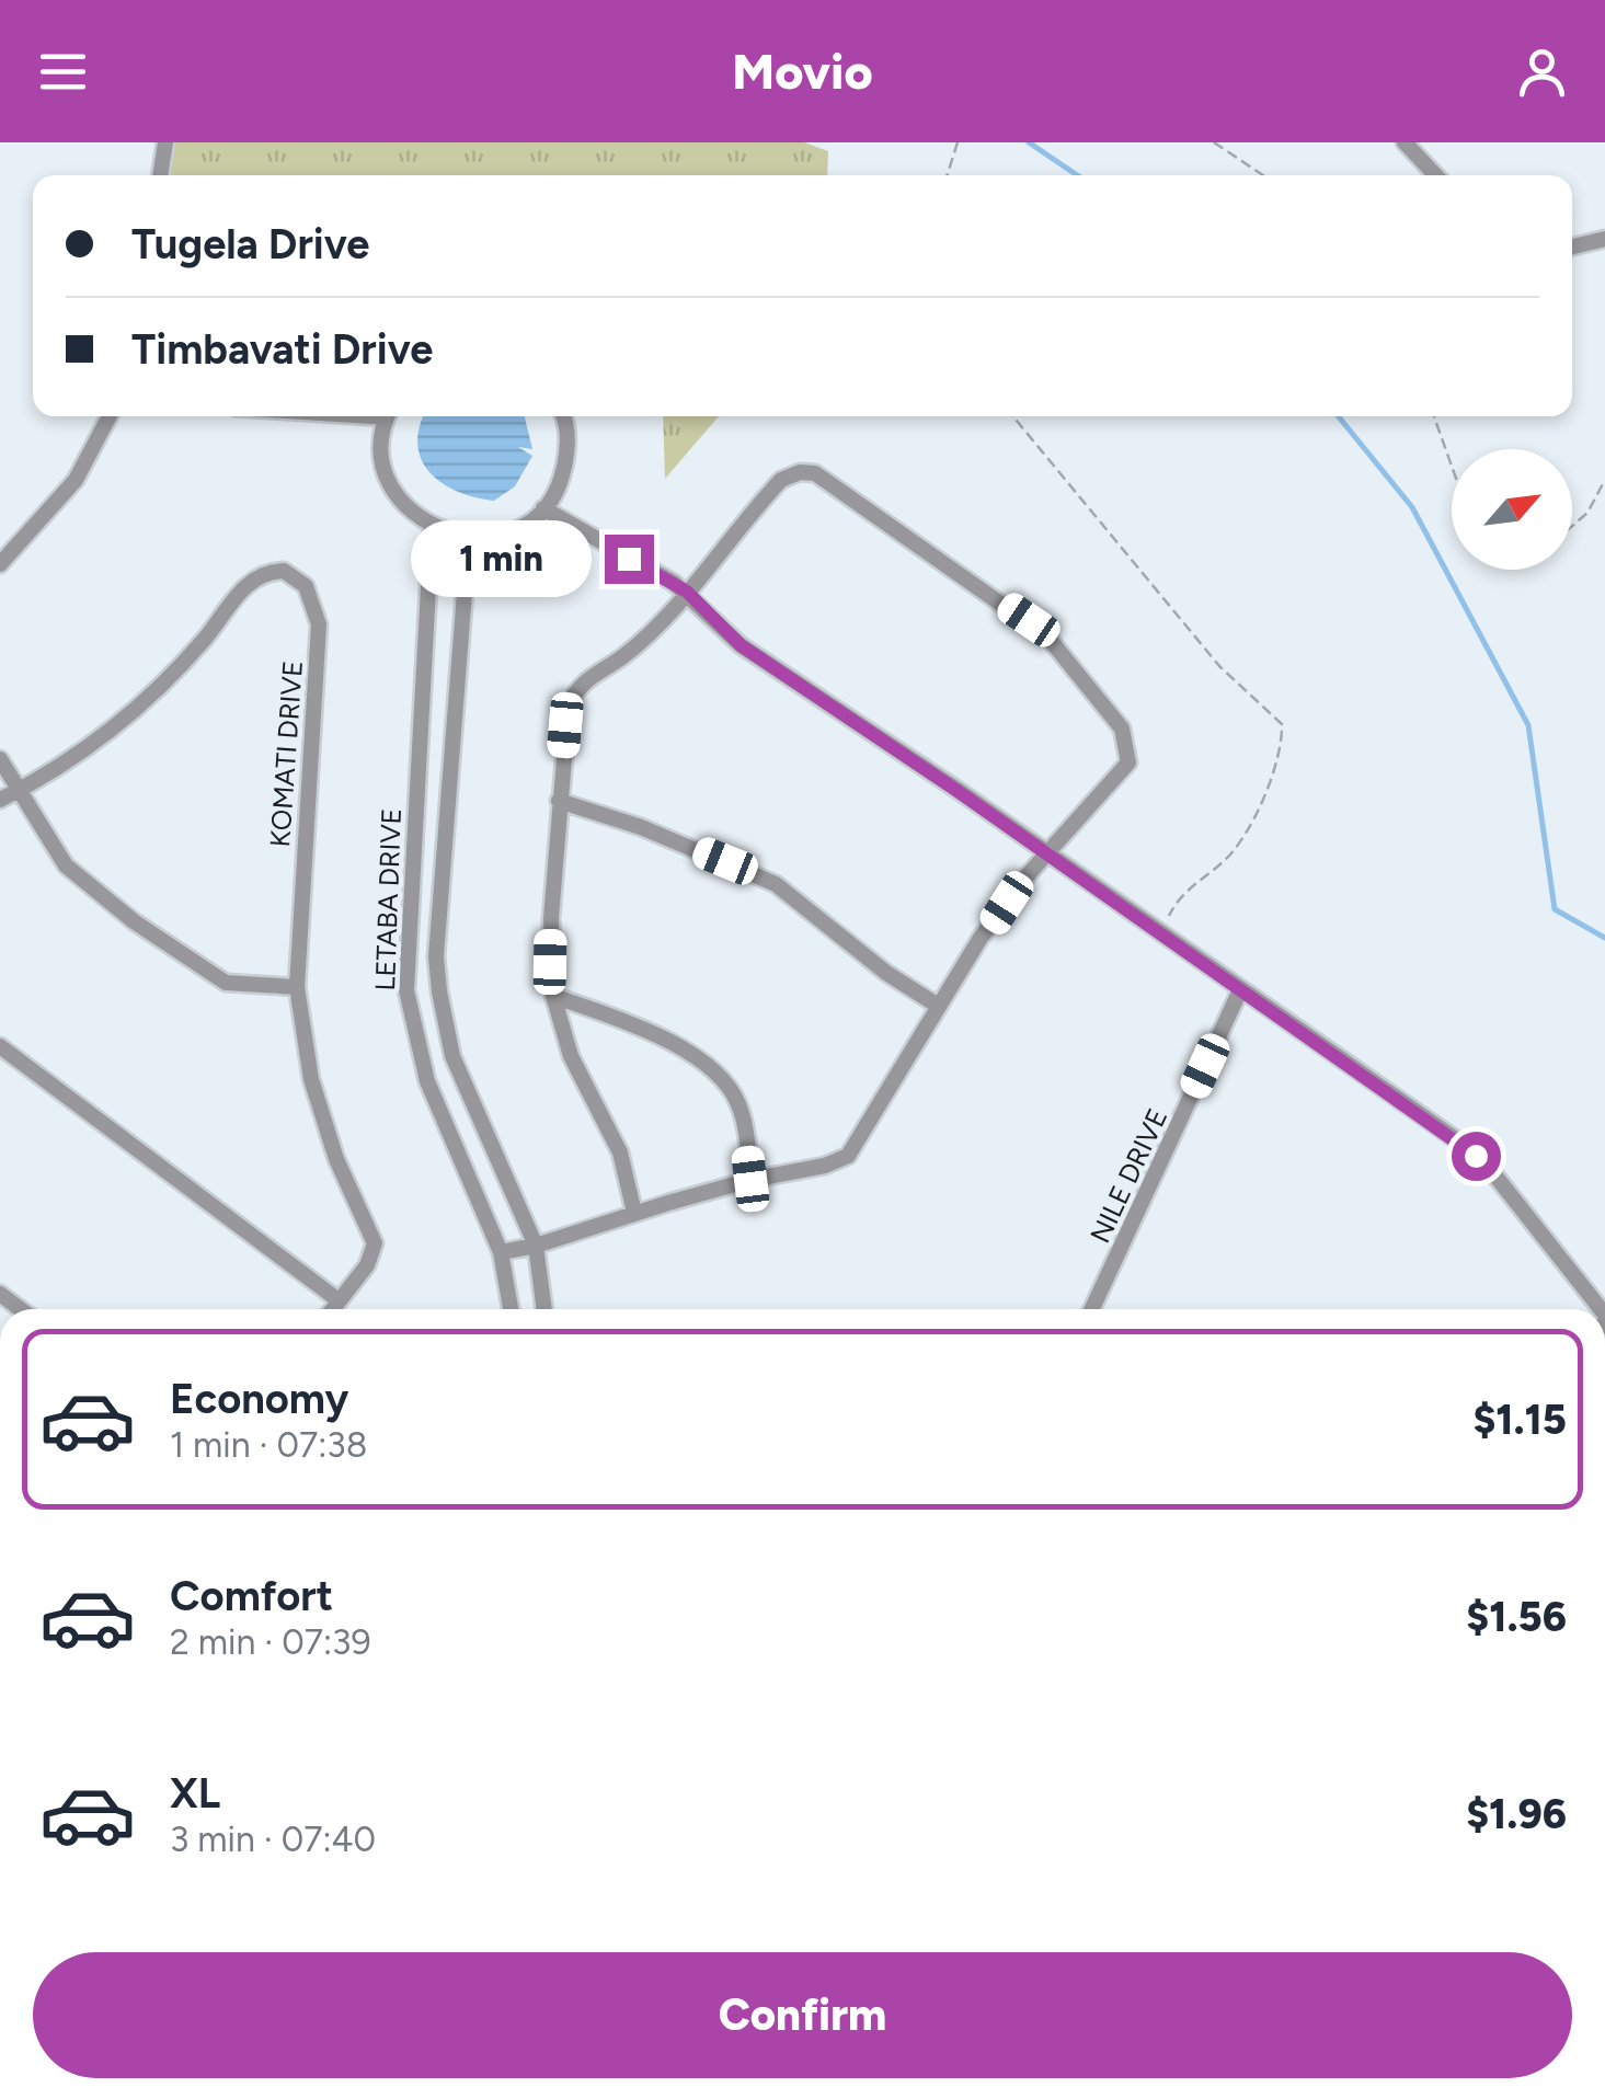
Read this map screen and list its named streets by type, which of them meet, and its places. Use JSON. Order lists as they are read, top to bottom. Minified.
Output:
{"streets":{"street":["KOMATI DRIVE","LETABA DRIVE","NILE DRIVE"]},"north":"top right","page":{"header":"Movio","banner":["Tugela Drive","Timbavati Drive"],"bubble":"1 min","list":[{"name":"Economy","note":"1 min · 07:38","value":"$1.15"},{"name":"Comfort","note":"2 min · 07:39","value":"$1.56"},{"name":"XL","note":"3 min · 07:40","value":"$1.96"}],"buttons":"Confirm"}}
